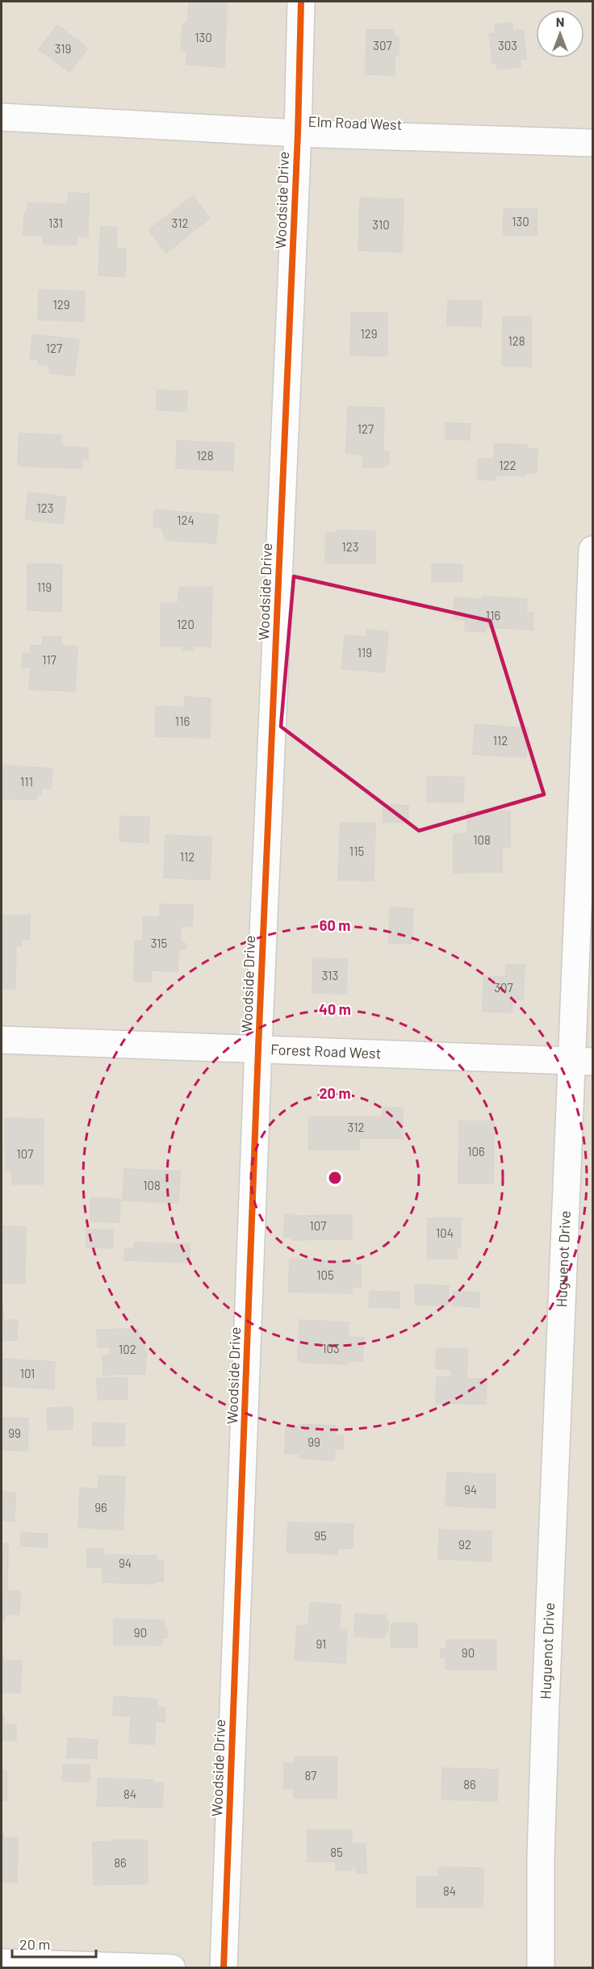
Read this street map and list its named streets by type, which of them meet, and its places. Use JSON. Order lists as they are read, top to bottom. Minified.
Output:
{"streets":{"street":["Elm Road West","Woodside Drive","Forest Road West","Huguenot Drive"]},"crossings":[["Elm Road West","Woodside Drive"],["Woodside Drive","Forest Road West"],["Forest Road West","Huguenot Drive"]],"house_numbers":["130","307","303","319","130","131","312","310","129","129","128","127","127","128","122","123","124","123","119","116","120","119","117","116","112","111","108","115","112","315","313","307","312","106","107","108","107","104","105","103","102","101","99","99","94","96","95","92","94","90","91","90","87","86","84","85","86","84"],"scale_bar":"20 m","north":"top","rings":["60 m","40 m","20 m"]}
